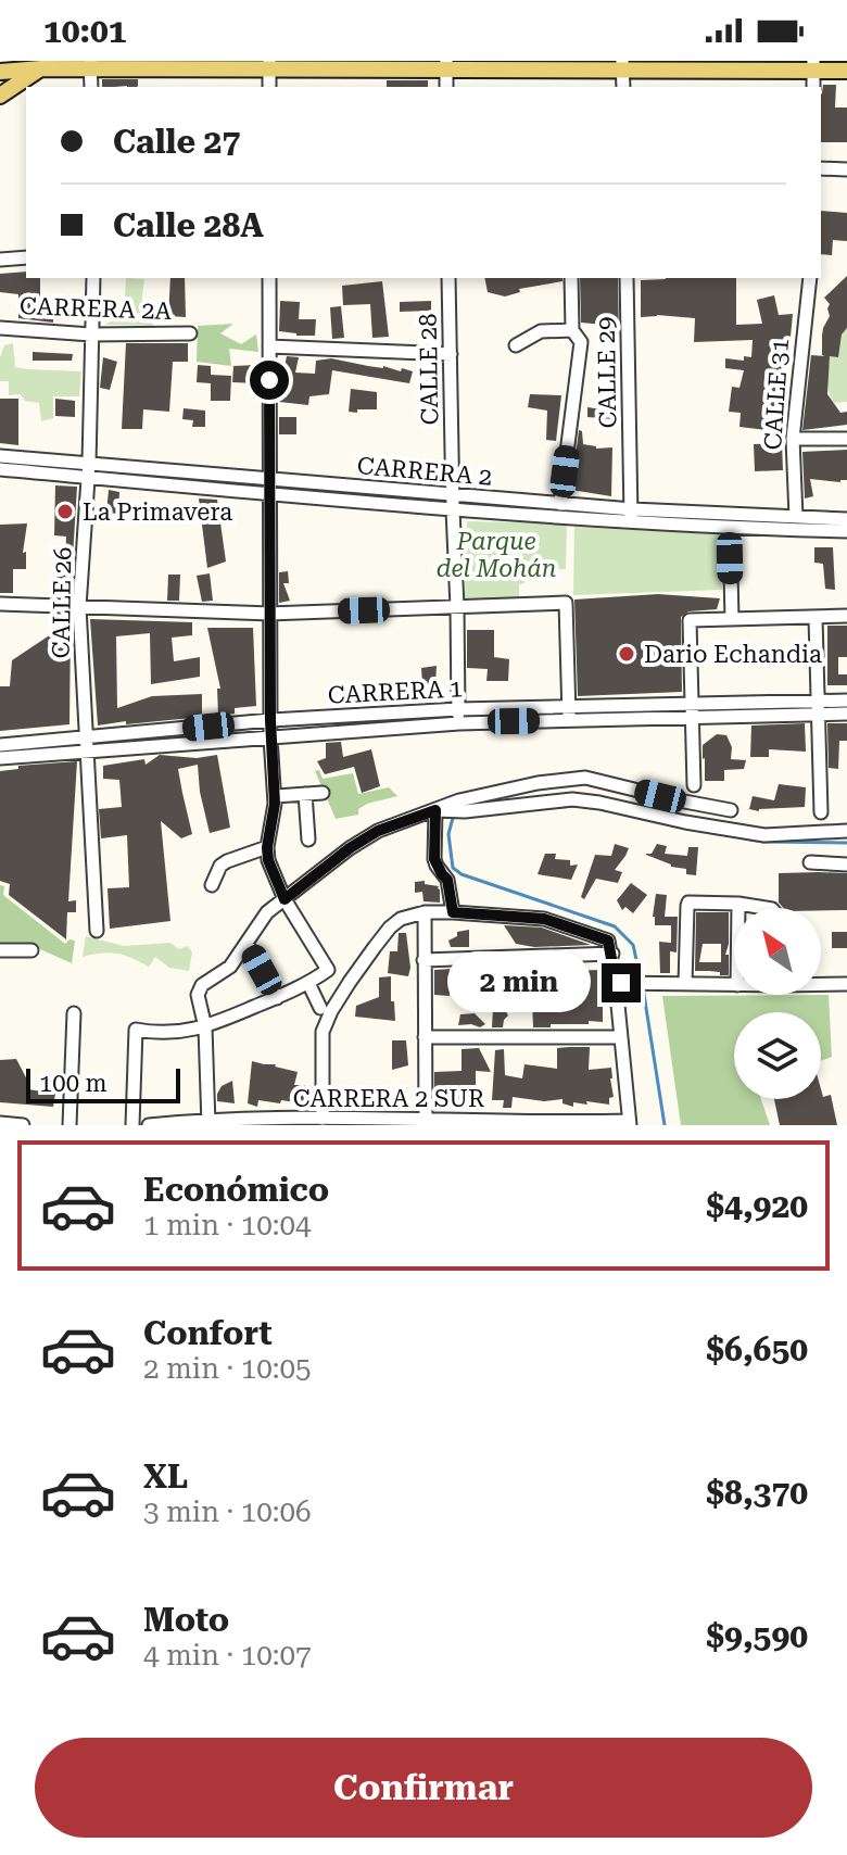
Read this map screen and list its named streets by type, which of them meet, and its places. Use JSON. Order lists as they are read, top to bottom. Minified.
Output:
{"streets":{"street":["CARRERA 2A","CALLE 28","CALLE 29","CALLE 31","CARRERA 2","CALLE 26","CARRERA 1","CARRERA 2 SUR"]},"crossings":[["CARRERA 2A","CALLE 26"],["CALLE 28","CARRERA 2"],["CALLE 28","CARRERA 1"],["CALLE 29","CARRERA 2"],["CALLE 31","CARRERA 2"],["CARRERA 2","CALLE 26"],["CALLE 26","CARRERA 1"]],"parks":["Parque del Mohán"],"places":["La Primavera","Dario Echandia"],"scale_bar":"100 m","north":"top left","page":{"status":"10:01","banner":["Calle 27","Calle 28A"],"bubble":"2 min","scale":"100 m","list":[{"name":"Económico","note":"1 min · 10:04","value":"$4,920"},{"name":"Confort","note":"2 min · 10:05","value":"$6,650"},{"name":"XL","note":"3 min · 10:06","value":"$8,370"},{"name":"Moto","note":"4 min · 10:07","value":"$9,590"}],"buttons":"Confirmar"}}
